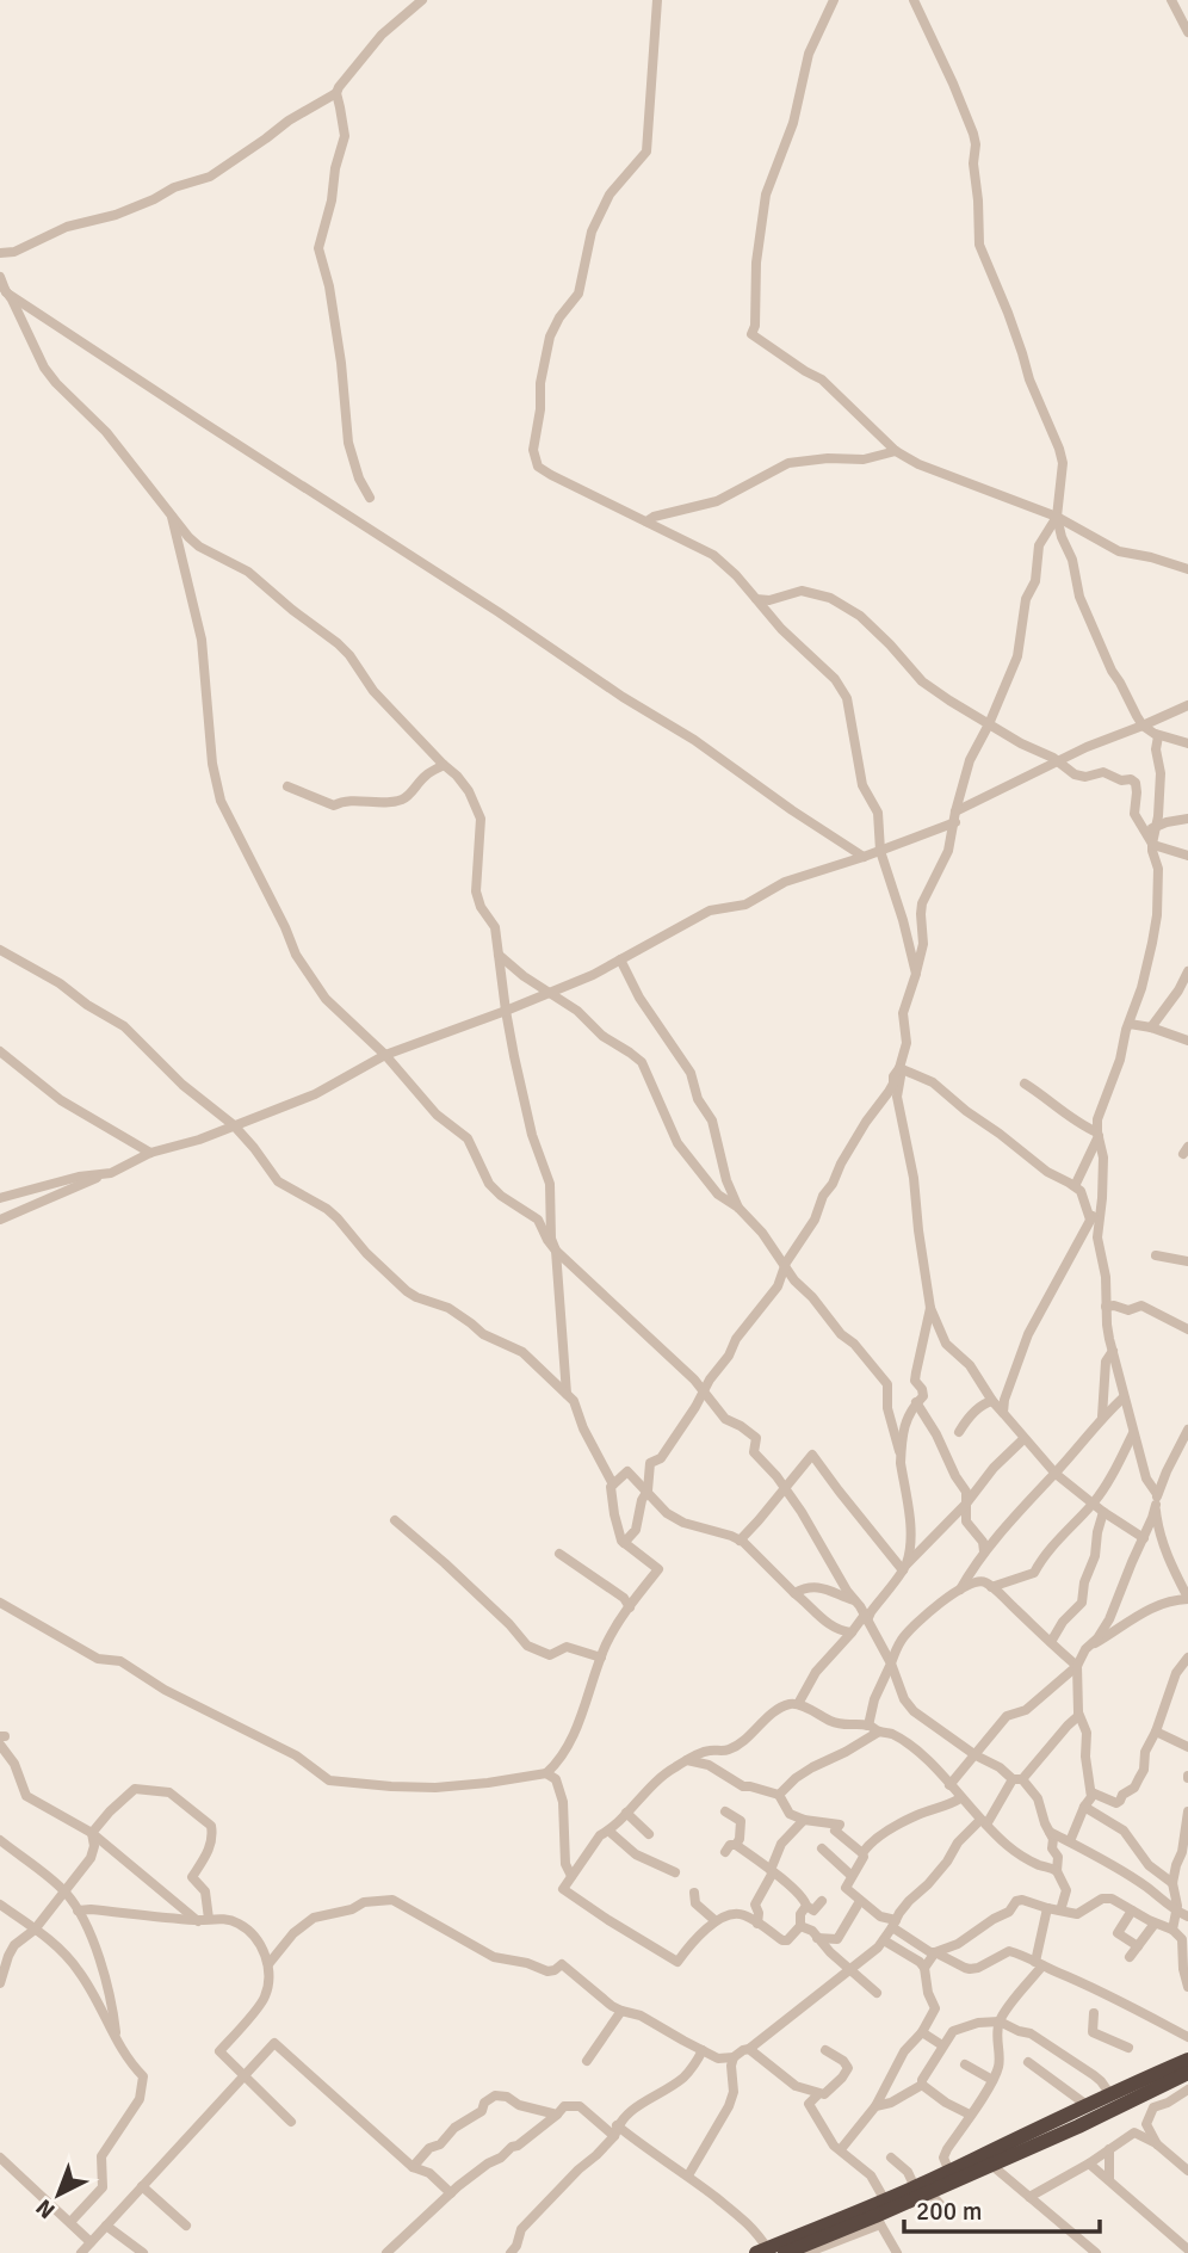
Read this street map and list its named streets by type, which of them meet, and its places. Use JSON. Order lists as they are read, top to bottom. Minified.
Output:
{"scale_bar":"200 m","north":"bottom left"}
